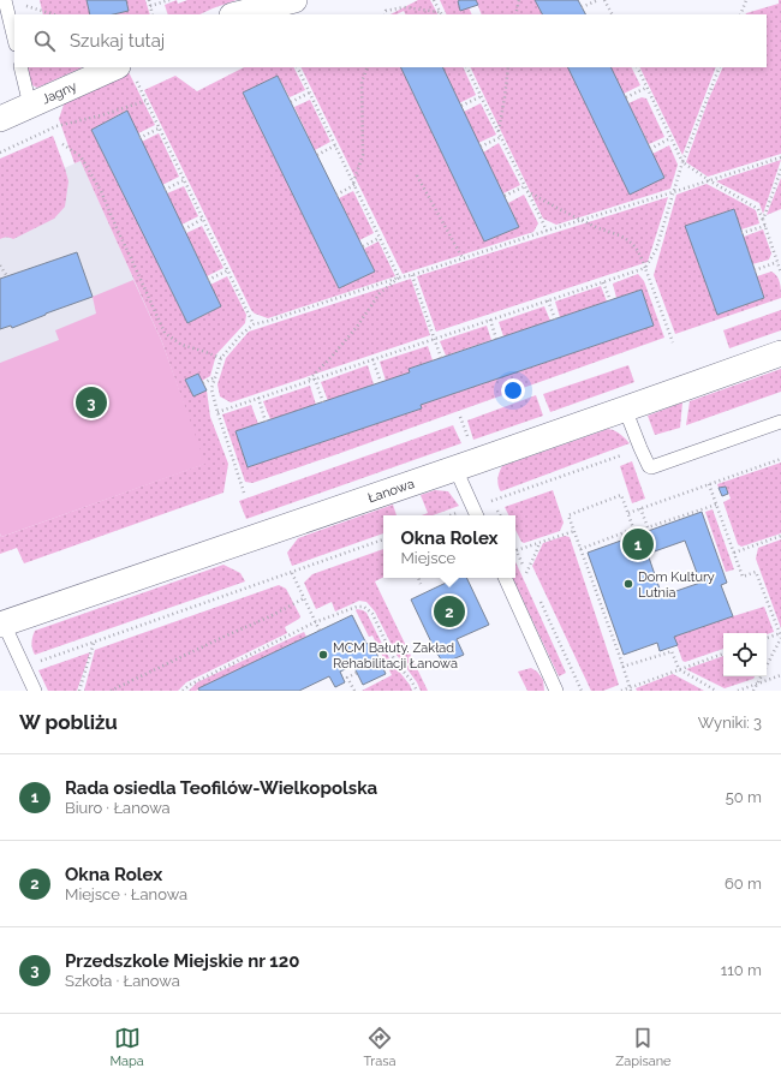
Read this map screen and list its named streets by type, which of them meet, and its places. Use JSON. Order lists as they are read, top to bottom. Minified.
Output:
{"streets":{"street":["Jagny","Łanowa"]},"places":["Dom Kultury Lutnia","MCM Bałuty. Zakład Rehabilitacji Łanowa"],"page":{"search":"Szukaj tutaj","pins":["3","1","2"],"popup":["Okna Rolex","Miejsce"],"heading":["W pobliżu","Wyniki: 3"],"list":[{"mark":"1","name":"Rada osiedla Teofilów-Wielkopolska","note":"Biuro · Łanowa","value":"50 m"},{"mark":"2","name":"Okna Rolex","note":"Miejsce · Łanowa","value":"60 m"},{"mark":"3","name":"Przedszkole Miejskie nr 120","note":"Szkoła · Łanowa","value":"110 m"}],"nav":["Mapa","Trasa","Zapisane"]}}
